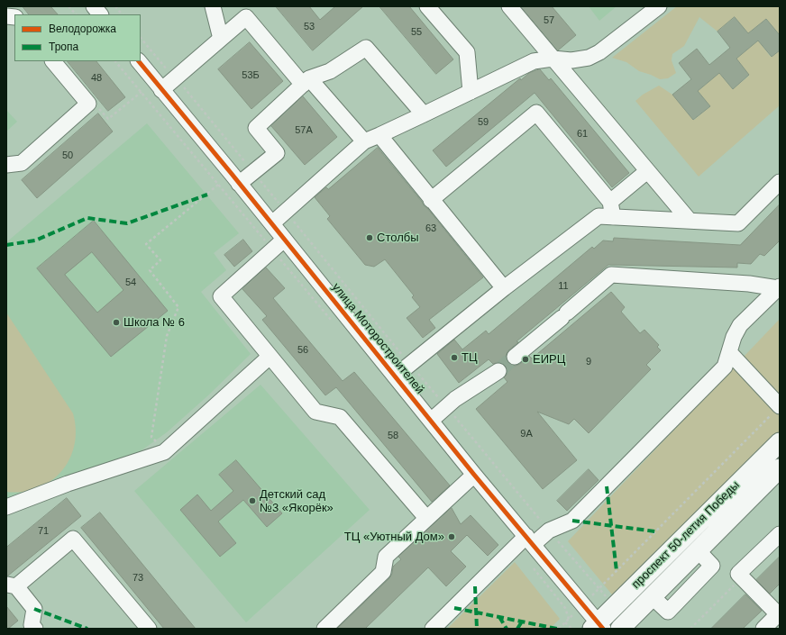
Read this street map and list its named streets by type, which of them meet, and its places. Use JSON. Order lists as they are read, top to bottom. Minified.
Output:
{"streets":{"main road":["проспект 50-летия Победы"],"street":["улица Моторостроителей"]},"crossings":[["улица Моторостроителей","проспект 50-летия Победы"]],"places":["Столбы","Школа № 6","ТЦ","ЕИРЦ","Детский сад №3 «Якорёк»","ТЦ «Уютный Дом»"],"house_numbers":["57","53","55","53Б","48","59","57А","61","50","63","54","11","56","9","9А","58","71","73"],"legend":["Велодорожка","Тропа"]}
